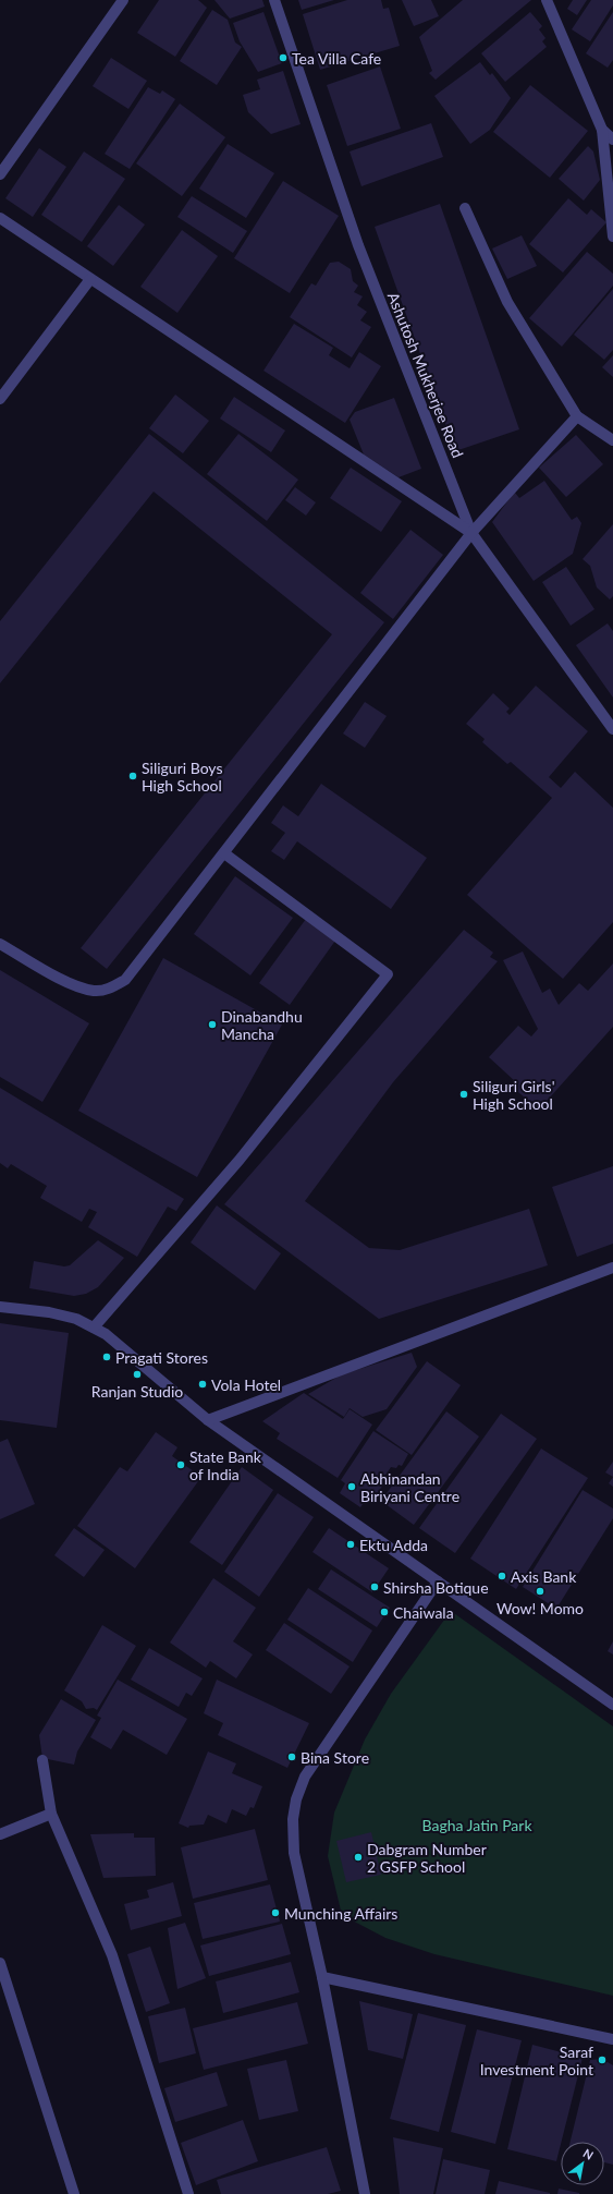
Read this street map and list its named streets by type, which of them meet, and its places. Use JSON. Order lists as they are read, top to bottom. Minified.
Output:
{"streets":{"street":["Ashutosh Mukherjee Road"]},"parks":["Bagha Jatin Park"],"places":["Tea Villa Cafe","Siliguri Boys High School","Dinabandhu Mancha","Siliguri Girls' High School","Pragati Stores","Ranjan Studio","Vola Hotel","State Bank of India","Abhinandan Biriyani Centre","Ektu Adda","Axis Bank","Shirsha Botique","Wow! Momo","Chaiwala","Bina Store","Dabgram Number 2 GSFP School","Munching Affairs","Saraf Investment Point"],"north":"top right"}
